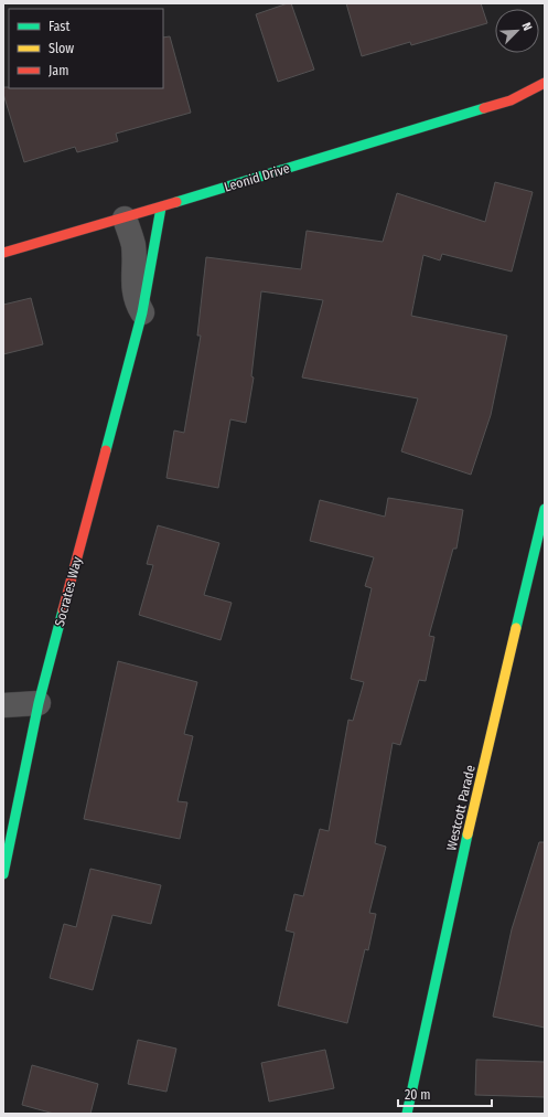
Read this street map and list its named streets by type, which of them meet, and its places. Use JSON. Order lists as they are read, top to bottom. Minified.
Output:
{"streets":{"street":["Leonid Drive","Socrates Way","Westcott Parade"]},"crossings":[["Leonid Drive","Socrates Way"]],"legend":["Fast","Slow","Jam"],"scale_bar":"20 m","north":"top right"}
